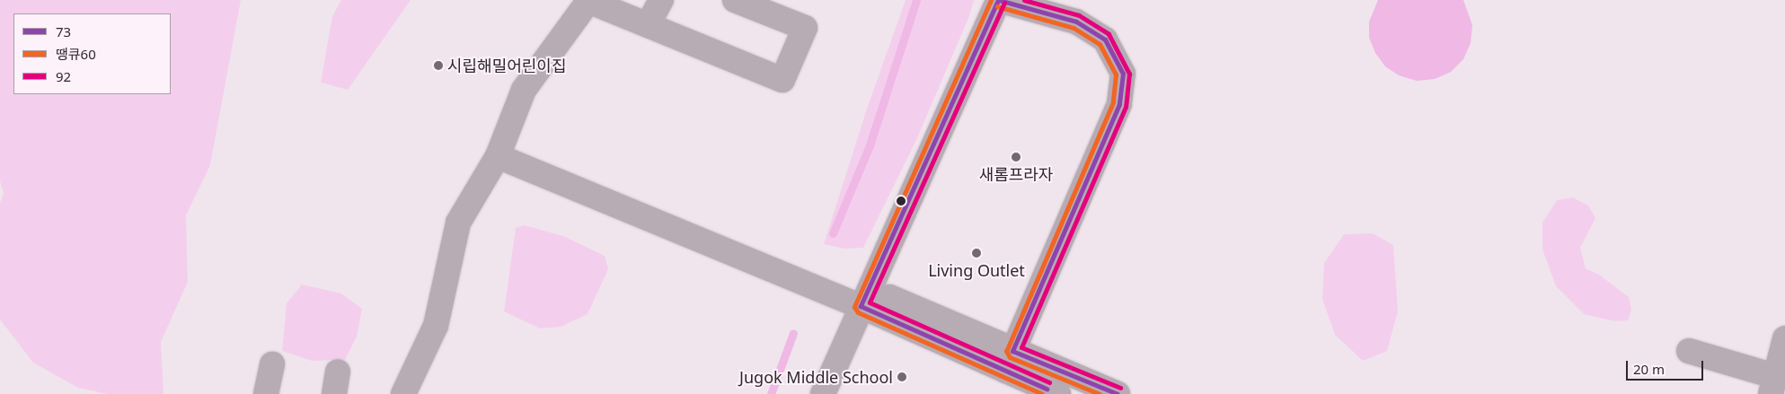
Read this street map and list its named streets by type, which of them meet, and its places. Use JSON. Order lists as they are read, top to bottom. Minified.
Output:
{"places":["시립해밀어린이집","새롬프라자","Living Outlet","Jugok Middle School"],"lines":["transit line 73","transit line 땡큐60","transit line 92"],"legend":["73","땡큐60","92"],"scale_bar":"20 m"}
